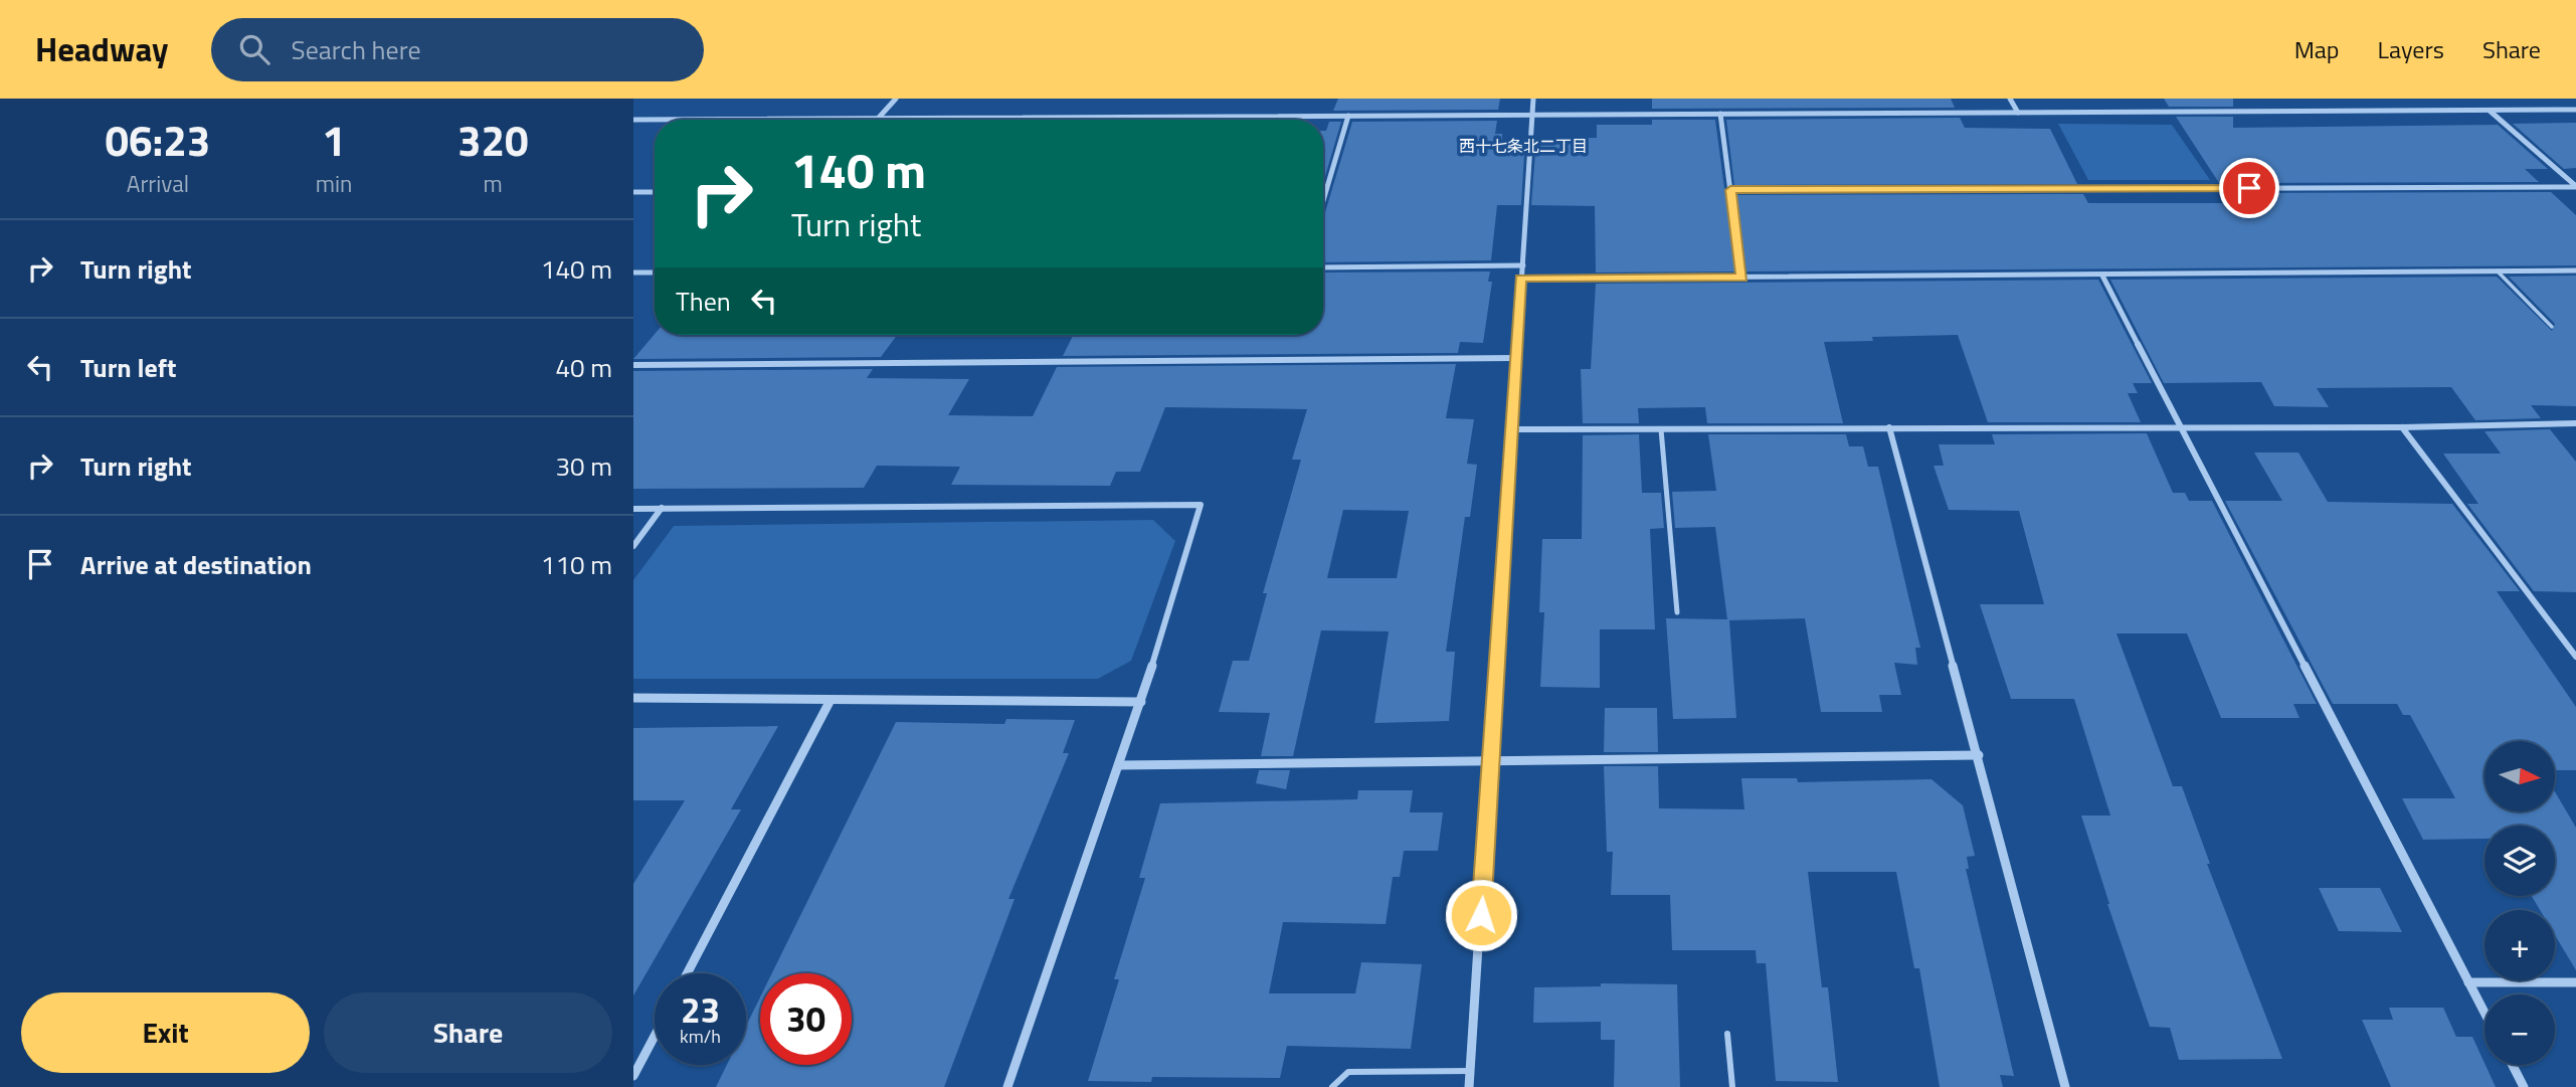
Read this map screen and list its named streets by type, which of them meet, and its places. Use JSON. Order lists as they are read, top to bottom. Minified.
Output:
{"districts":["西十七条北二丁目"],"north":"right","page":{"header":"Headway","search":"Search here","nav":["Map","Layers","Share"],"eta":["06:23","Arrival","1","min","320","m"],"turn":["140 m","Turn right"],"list":[{"name":"Turn right","value":"140 m"},{"name":"Turn left","value":"40 m"},{"name":"Turn right","value":"30 m"},{"name":"Arrive at destination","value":"110 m"}],"then":"Then","map_buttons":["+","−"],"speed":"23 km/h","limit":"30","buttons":["Exit","Share"]}}
